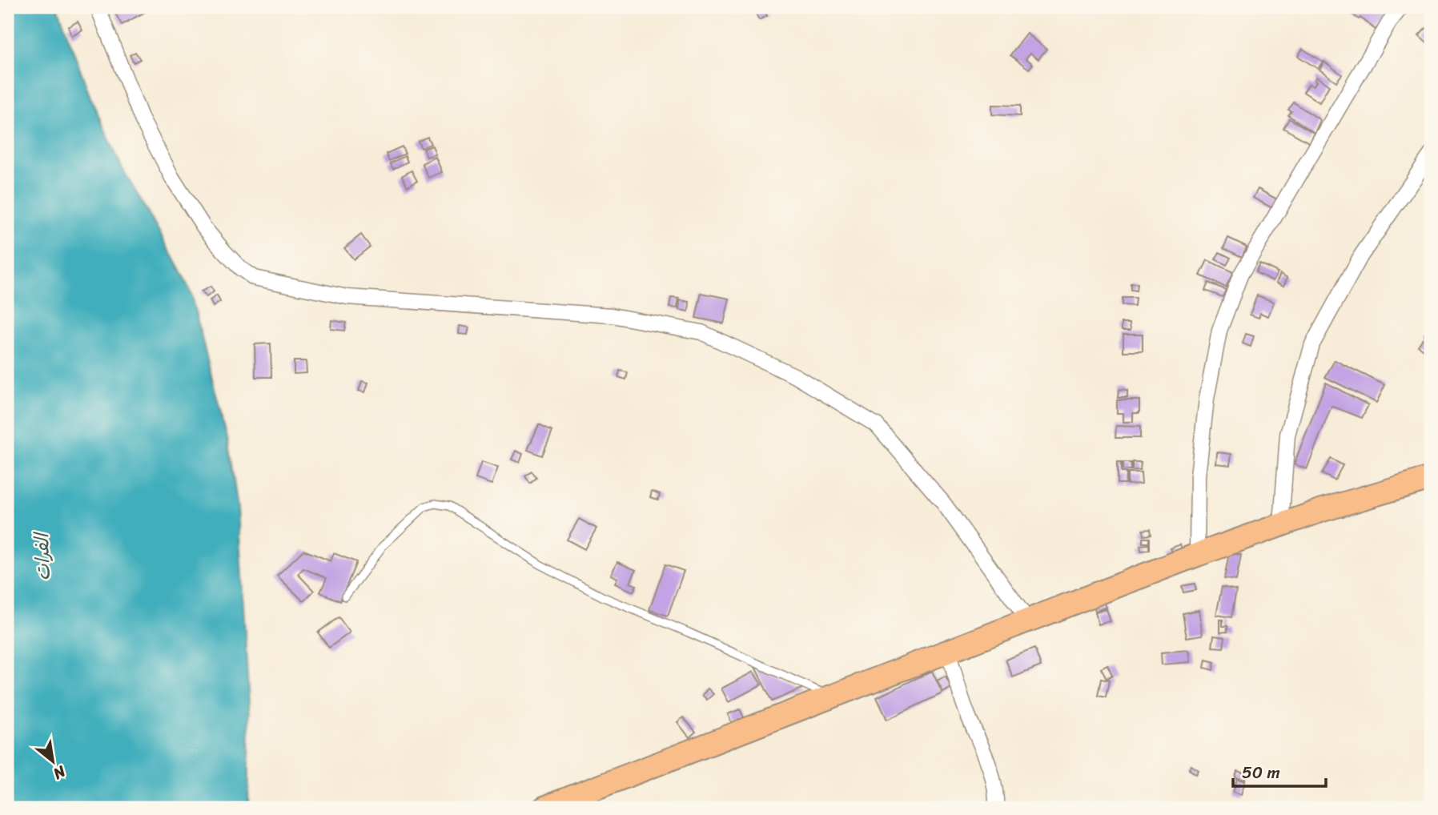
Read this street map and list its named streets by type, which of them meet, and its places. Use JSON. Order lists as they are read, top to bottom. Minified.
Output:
{"water":["الفرات"],"scale_bar":"50 m","north":"bottom right"}
